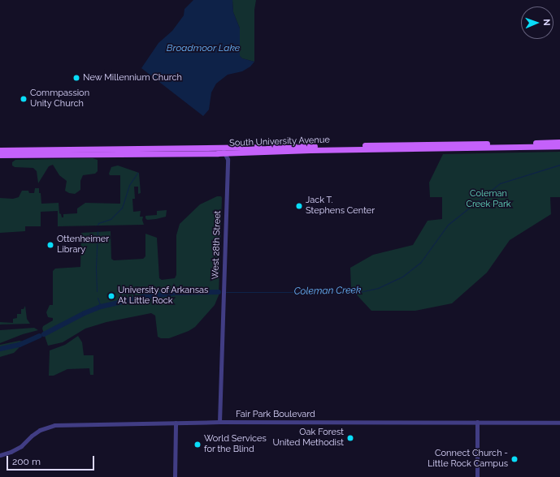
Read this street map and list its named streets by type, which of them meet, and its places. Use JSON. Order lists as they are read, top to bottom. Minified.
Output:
{"streets":{"main road":["South University Avenue"],"street":["West 28th Street","Fair Park Boulevard"]},"crossings":[["South University Avenue","West 28th Street"],["West 28th Street","Fair Park Boulevard"]],"water":["Broadmoor Lake","Coleman Creek"],"parks":["Coleman Creek Park"],"places":["New Millennium Church","Commpassion Unity Church","Jack T. Stephens Center","Ottenheimer Library","University of Arkansas At Little Rock","Oak Forest United Methodist","World Services for the Blind","Connect Church - Little Rock Campus"],"scale_bar":"200 m","north":"right"}
